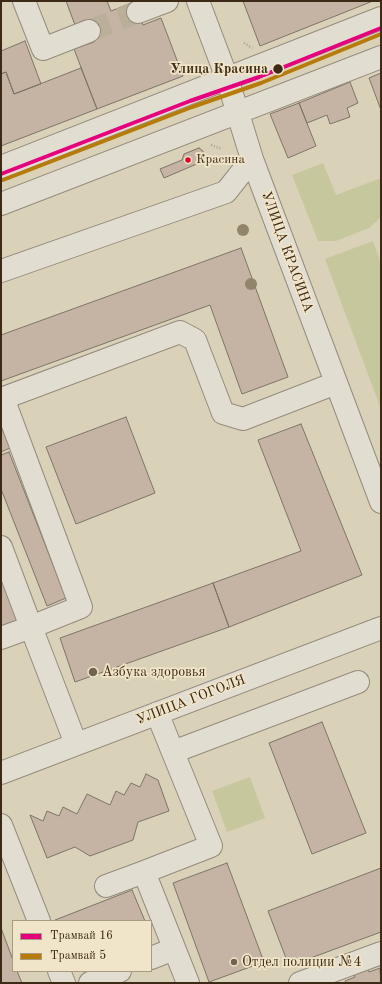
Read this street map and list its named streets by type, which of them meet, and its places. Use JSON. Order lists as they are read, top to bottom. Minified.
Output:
{"streets":{"street":["УЛИЦА КРАСИНА","УЛИЦА ГОГОЛЯ"]},"places":["Улица Красина","Красина","Азбука здоровья","Отдел полиции №4"],"lines":["tram line 16","tram line 5"],"legend":["Трамвай 16","Трамвай 5"]}
